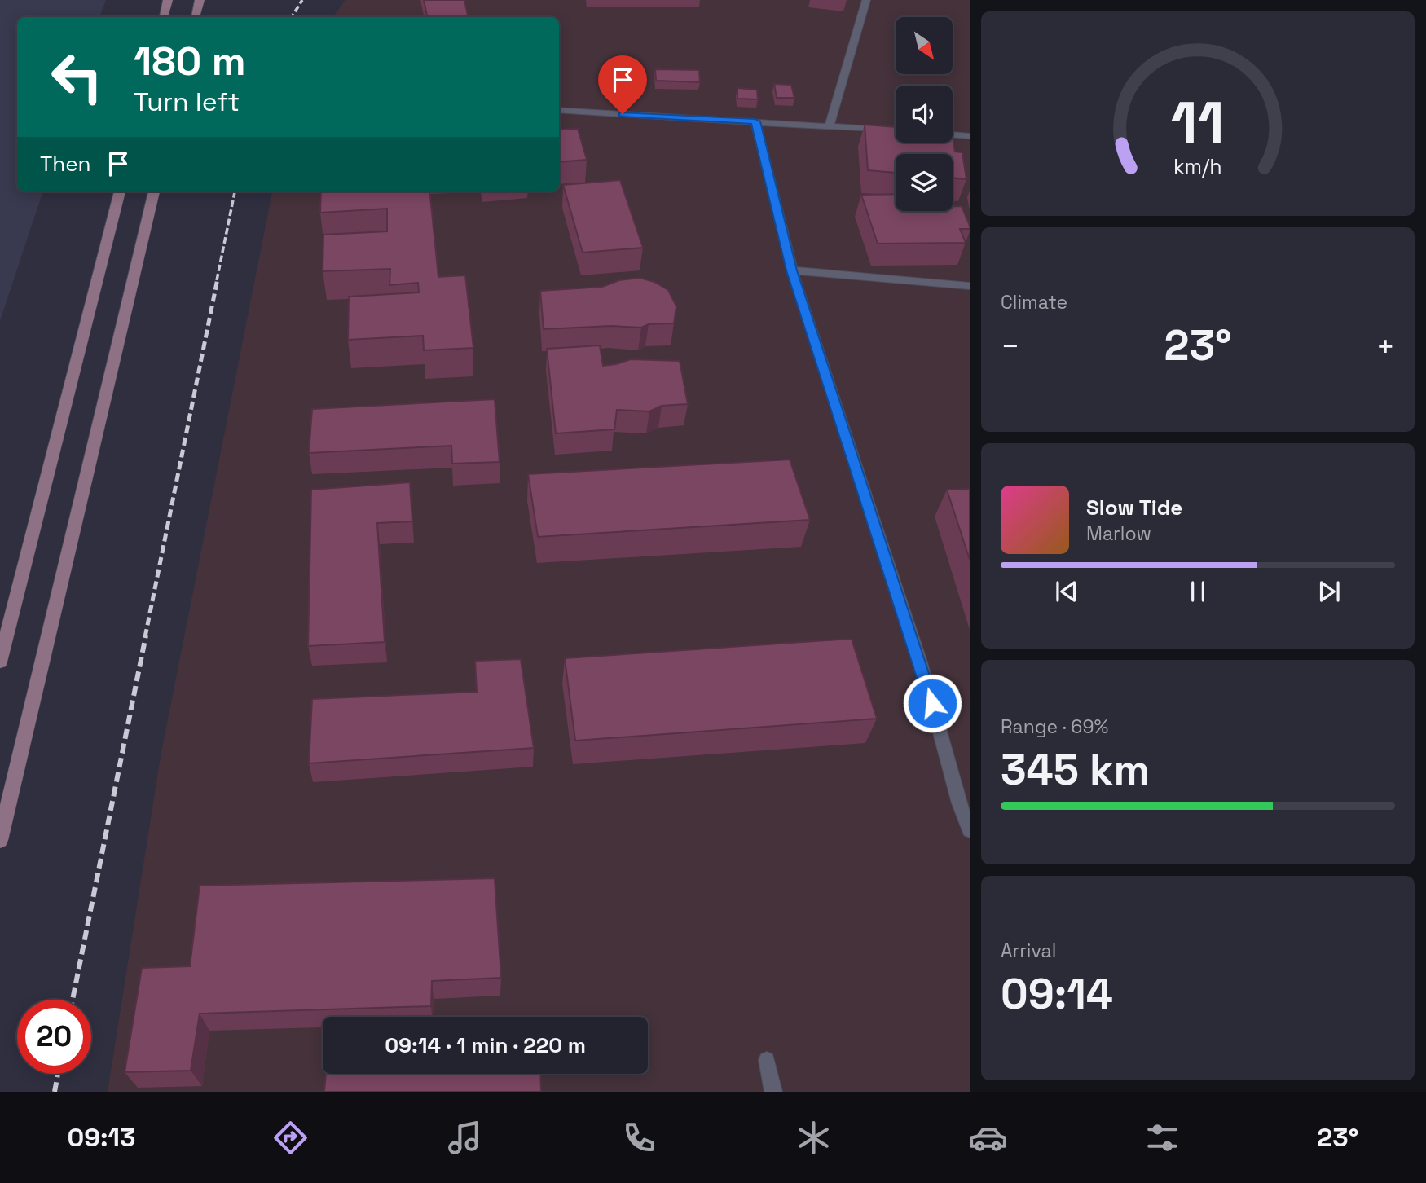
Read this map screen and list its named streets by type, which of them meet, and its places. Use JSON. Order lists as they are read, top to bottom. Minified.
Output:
{"north":"bottom right","page":{"turn":["180 m","Turn left"],"then":"Then","tile":["Climate",["Range · 69%","345 km"],["Arrival","09:14"]],"heat":["−","23°","+"],"song":["Slow Tide","Marlow"],"limit":"20","trip":"09:14 · 1 min · 220 m","tabs":["09:13","23°"],"gauge":["11","km/h"]}}
